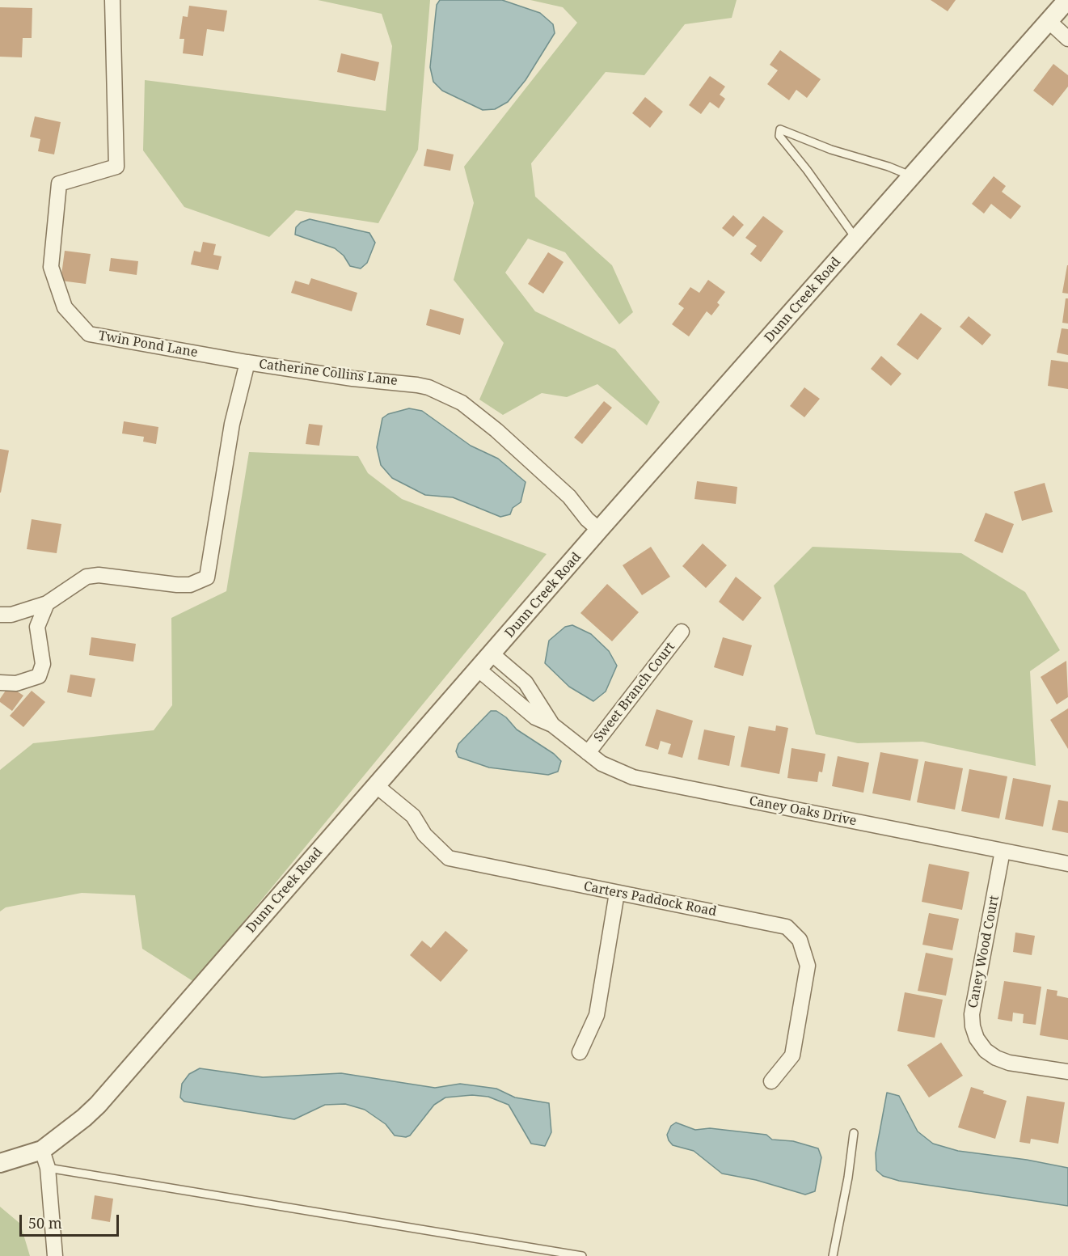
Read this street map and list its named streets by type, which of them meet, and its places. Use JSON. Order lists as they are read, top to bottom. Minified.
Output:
{"streets":{"street":["Dunn Creek Road","Twin Pond Lane","Catherine Collins Lane","Sweet Branch Court","Caney Oaks Drive","Carters Paddock Road","Caney Wood Court"]},"crossings":[["Dunn Creek Road","Catherine Collins Lane"],["Dunn Creek Road","Caney Oaks Drive"],["Dunn Creek Road","Carters Paddock Road"],["Twin Pond Lane","Catherine Collins Lane"],["Sweet Branch Court","Caney Oaks Drive"],["Caney Oaks Drive","Caney Wood Court"]],"scale_bar":"50 m"}
